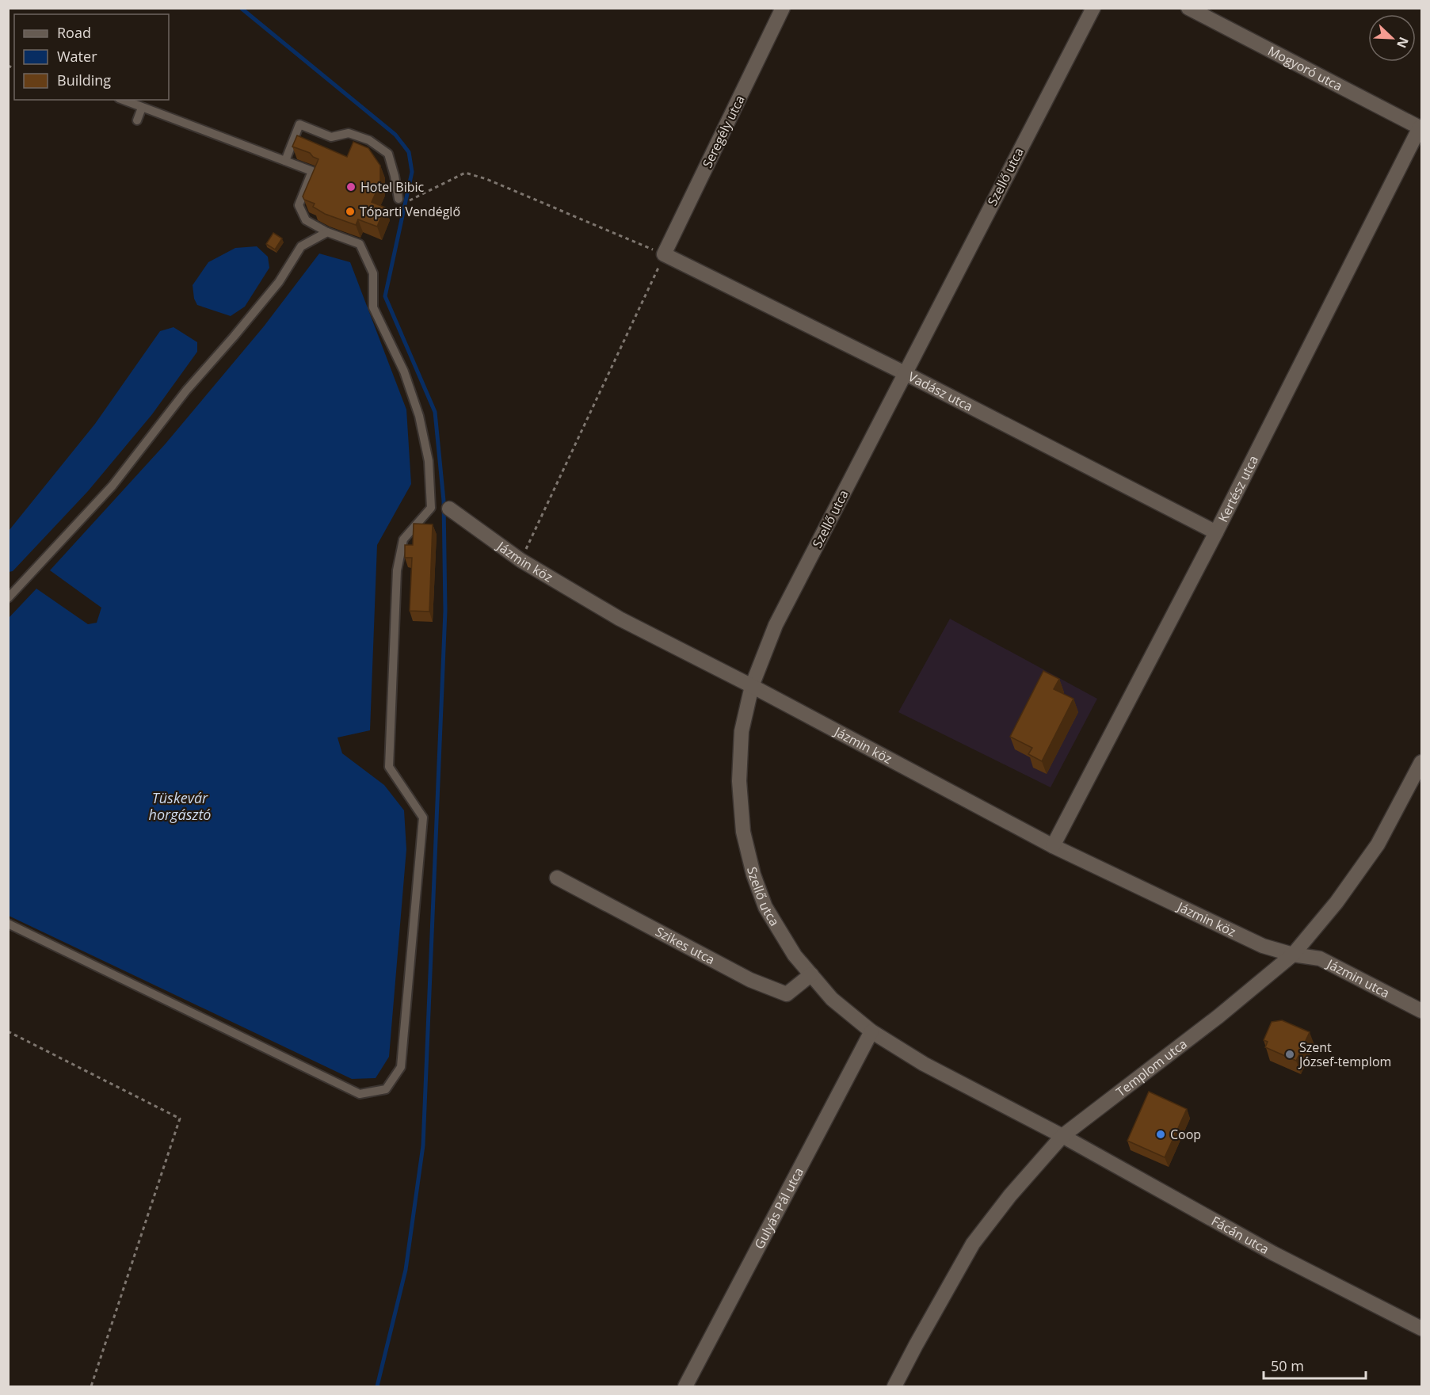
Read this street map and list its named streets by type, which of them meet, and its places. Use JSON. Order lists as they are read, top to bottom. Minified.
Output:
{"streets":{"street":["Mogyoró utca","Seregély utca","Szellő utca","Vadász utca","Kertész utca","Jázmin köz","Szikes utca","Jázmin utca","Templom utca","Gulyás Pál utca","Fácán utca"]},"crossings":[["Mogyoró utca","Kertész utca"],["Seregély utca","Vadász utca"],["Szellő utca","Vadász utca"],["Szellő utca","Jázmin köz"],["Szellő utca","Szikes utca"],["Szellő utca","Gulyás Pál utca"],["Vadász utca","Kertész utca"],["Kertész utca","Jázmin köz"],["Jázmin köz","Jázmin utca"],["Jázmin köz","Templom utca"],["Jázmin utca","Templom utca"],["Templom utca","Fácán utca"]],"water":["Tüskevár horgásztó"],"places":["Hotel Bibic","Tóparti Vendéglő","Szent József-templom","Coop"],"legend":["Road","Water","Building"],"scale_bar":"50 m","north":"bottom right"}
